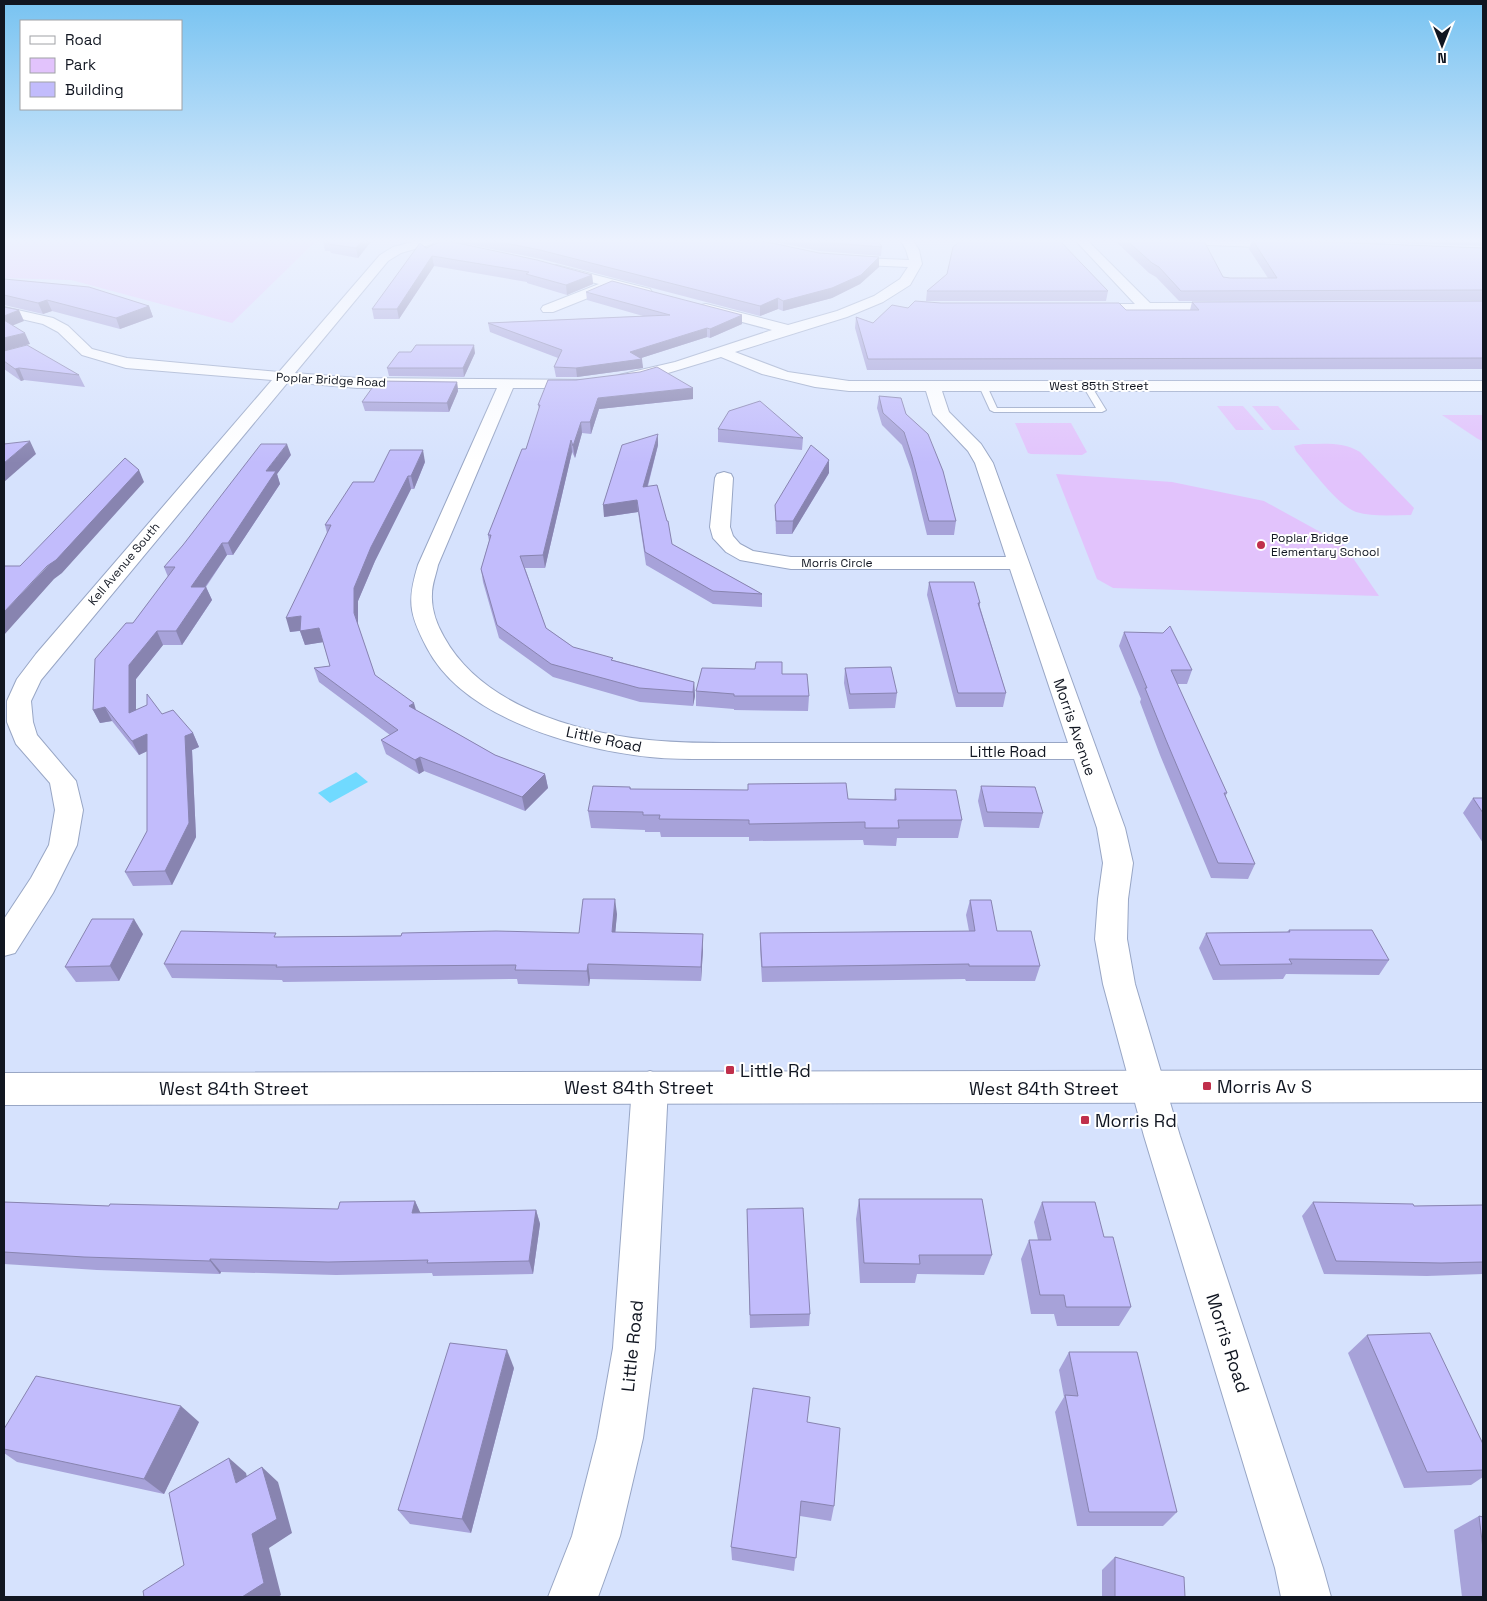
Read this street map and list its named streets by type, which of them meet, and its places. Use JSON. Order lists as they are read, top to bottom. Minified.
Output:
{"streets":{"street":["Poplar Bridge Road","West 85th Street","Morris Circle","Kell Avenue South","Morris Avenue","Little Road","West 84th Street","Morris Road"]},"crossings":[["Poplar Bridge Road","West 85th Street"],["Poplar Bridge Road","Kell Avenue South"],["Poplar Bridge Road","Little Road"],["West 85th Street","Morris Avenue"],["Morris Circle","Morris Avenue"],["Morris Avenue","Little Road"],["Morris Avenue","West 84th Street"],["Morris Avenue","Morris Road"],["Little Road","West 84th Street"],["West 84th Street","Morris Road"]],"places":{"other":["Poplar Bridge Elementary School"],"transit":["Little Rd","Morris Av S","Morris Rd"]},"legend":["Road","Park","Building"],"north":"bottom"}
